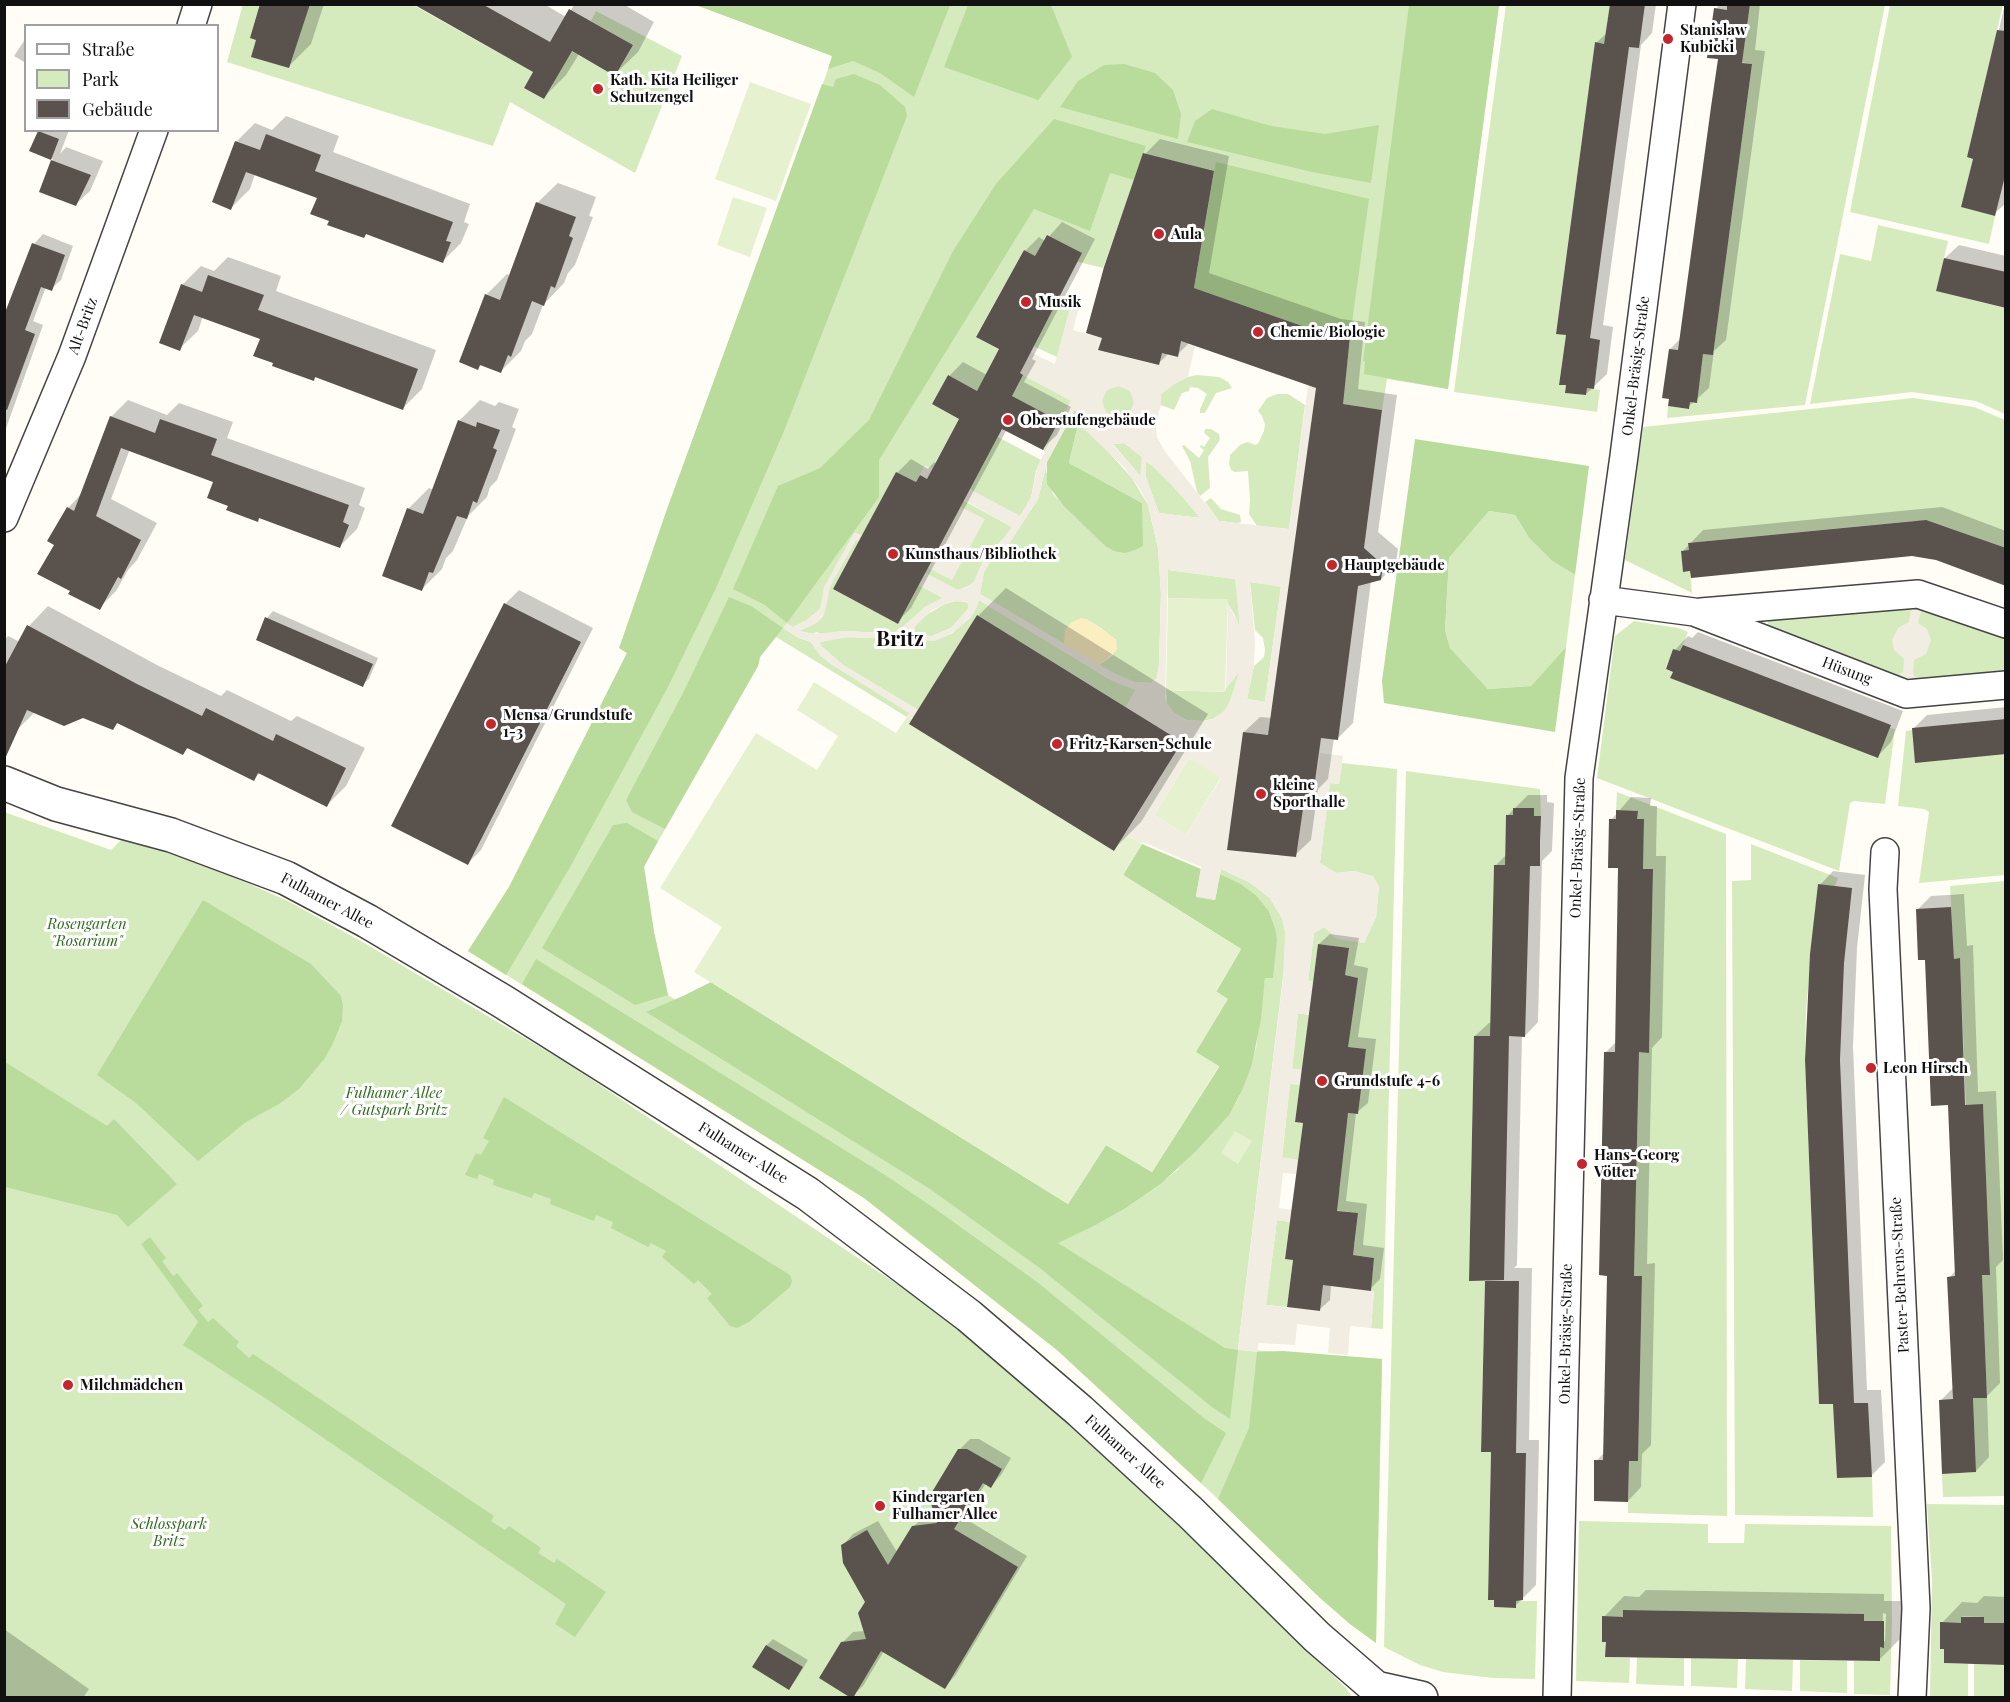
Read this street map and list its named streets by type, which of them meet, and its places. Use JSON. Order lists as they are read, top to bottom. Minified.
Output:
{"streets":{"street":["Alt-Britz","Onkel-Bräsig-Straße","Hüsung","Fulhamer Allee","Paster-Behrens-Straße"]},"crossings":[["Onkel-Bräsig-Straße","Hüsung"]],"districts":["Britz"],"parks":["Rosengarten \"Rosarium\"","Fulhamer Allee / Gutspark Britz","Schlosspark Britz"],"places":["Stanislaw Kubicki","Kath. Kita Heiliger Schutzengel","Aula","Musik","Chemie/Biologie","Oberstufengebäude","Kunsthaus/Bibliothek","Hauptgebäude","Mensa/Grundstufe 1-3","Fritz-Karsen-Schule","kleine Sporthalle","Leon Hirsch","Grundstufe 4-6","Hans-Georg Vötter","Milchmädchen","Kindergarten Fulhamer Allee"],"legend":["Straße","Park","Gebäude"]}
